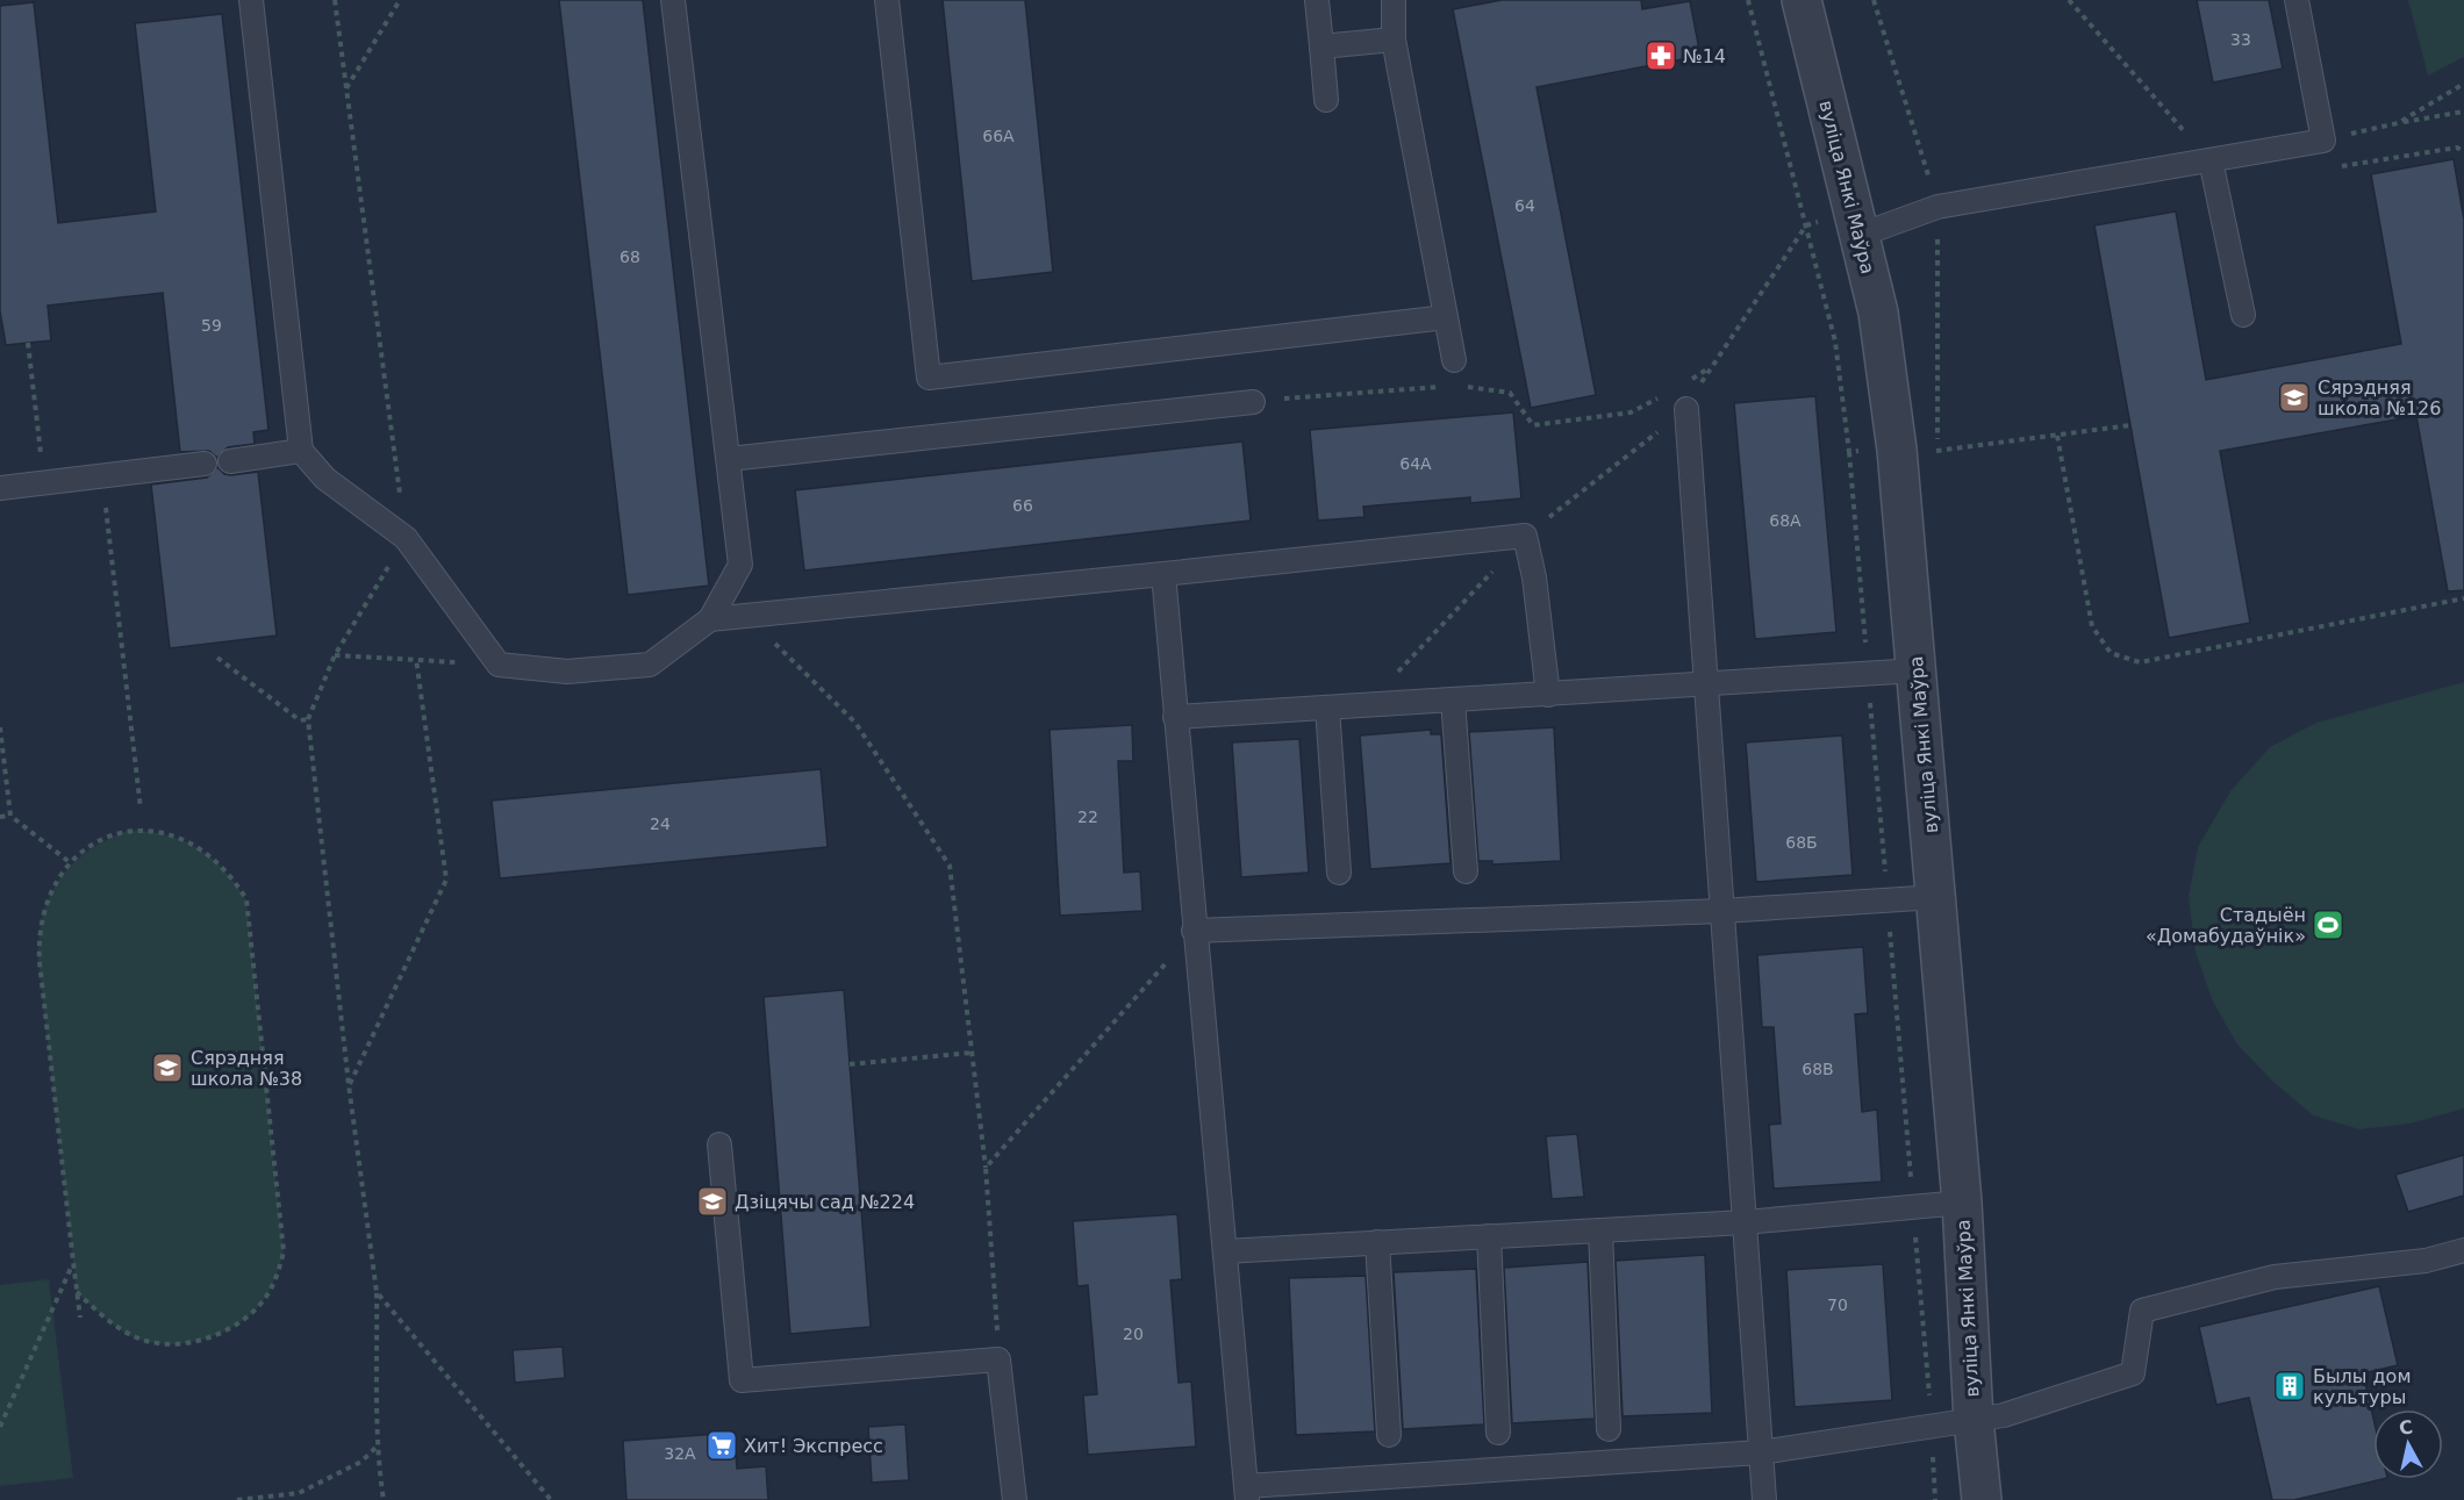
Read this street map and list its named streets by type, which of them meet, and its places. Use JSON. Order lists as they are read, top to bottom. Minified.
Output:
{"streets":{"street":["вуліца Янкі Маўра"]},"places":{"pharmacy":["№14"],"school or university":["Сярэдняя школа №126","Сярэдняя школа №38","Дзіцячы сад №224"],"sports":["Стадыён «Домабудаўнік»"],"building":["Былы дом культуры"],"supermarket":["Хит! Экспресс"]},"house_numbers":["33","66А","64","68","59","64А","66","68А","22","24","68Б","68В","70","20","32А"],"north":"top"}
